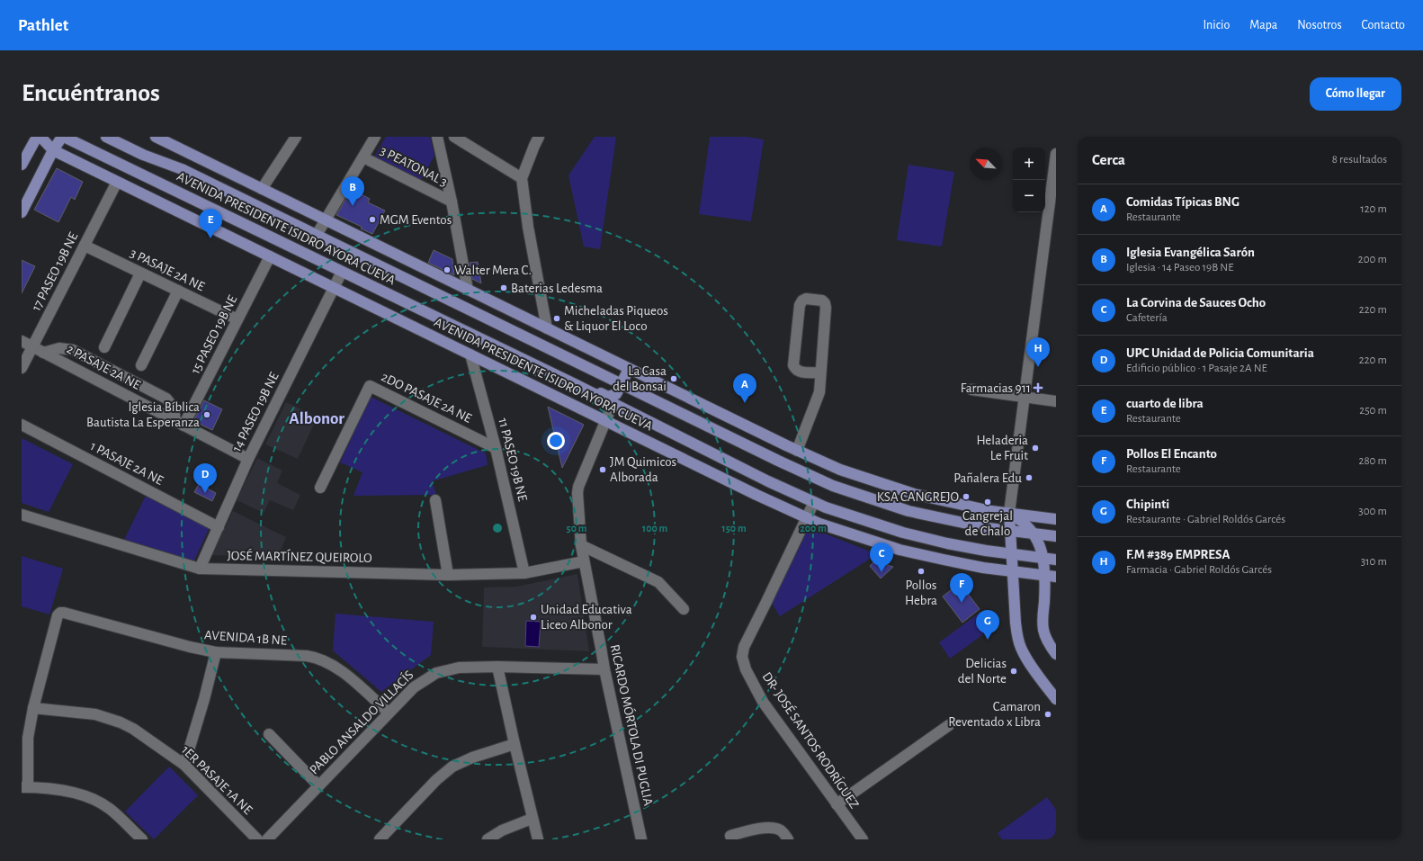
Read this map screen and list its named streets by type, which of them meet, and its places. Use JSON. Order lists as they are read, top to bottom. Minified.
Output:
{"streets":{"main road":["AVENIDA PRESIDENTE ISIDRO AYORA CUEVA"],"street":["3 PEATONAL 3","3 PASAJE 2A NE","17 PASEO 19B NE","15 PASEO 19B NE","2 PASAJE 2A NE","2DO PASAJE 2A NE","14 PASEO 19B NE","11 PASEO 19B NE","1 PASAJE 2A NE","JOSÉ MARTÍNEZ QUEIROLO","AVENIDA 1B NE","PABLO ANSALDO VILLACÍS","RICARDO MÓRTOLA DI PUGLIA","DR- JOSÉ SANTOS RODRÍGUEZ","1ER PASAJE 1A NE"]},"crossings":[["AVENIDA PRESIDENTE ISIDRO AYORA CUEVA","15 PASEO 19B NE"],["AVENIDA PRESIDENTE ISIDRO AYORA CUEVA","14 PASEO 19B NE"],["AVENIDA PRESIDENTE ISIDRO AYORA CUEVA","11 PASEO 19B NE"],["AVENIDA PRESIDENTE ISIDRO AYORA CUEVA","RICARDO MÓRTOLA DI PUGLIA"],["AVENIDA PRESIDENTE ISIDRO AYORA CUEVA","DR- JOSÉ SANTOS RODRÍGUEZ"],["3 PASAJE 2A NE","17 PASEO 19B NE"],["3 PASAJE 2A NE","15 PASEO 19B NE"],["17 PASEO 19B NE","2 PASAJE 2A NE"],["15 PASEO 19B NE","2 PASAJE 2A NE"],["2 PASAJE 2A NE","14 PASEO 19B NE"],["2DO PASAJE 2A NE","11 PASEO 19B NE"],["14 PASEO 19B NE","1 PASAJE 2A NE"],["14 PASEO 19B NE","JOSÉ MARTÍNEZ QUEIROLO"],["11 PASEO 19B NE","JOSÉ MARTÍNEZ QUEIROLO"],["JOSÉ MARTÍNEZ QUEIROLO","RICARDO MÓRTOLA DI PUGLIA"],["AVENIDA 1B NE","PABLO ANSALDO VILLACÍS"],["AVENIDA 1B NE","1ER PASAJE 1A NE"],["PABLO ANSALDO VILLACÍS","RICARDO MÓRTOLA DI PUGLIA"]],"districts":["Albonor"],"places":{"other":["MGM Eventos","Walter Mera C.","Baterias Ledesma","Micheladas Piqueos & Liquor El Loco","La Casa del Bonsai","Iglesia Bíblica Bautista La Esperanza","Heladeria Le Fruit","JM Quimicos Alborada","Pañalera Edu","KSA CANGREJO","Cangrejal de Chalo","Pollos Hebra","Unidad Educativa Liceo Albonor","Delicias del Norte","Camaron Reventado x Libra"],"health":["Farmacias 911"]},"north":"top left","page":{"header":"Pathlet","nav":["Inicio","Mapa","Nosotros","Contacto"],"buttons":"Cómo llegar","title":"Encuéntranos","heading":["Cerca","8 resultados"],"map_buttons":["+","−"],"pins":["B","E","H","A","D","C","F","G"],"list":[{"mark":"A","name":"Comidas Típicas BNG","note":"Restaurante","value":"120 m"},{"mark":"B","name":"Iglesia Evangélica Sarón","note":"Iglesia · 14 Paseo 19B NE","value":"200 m"},{"mark":"C","name":"La Corvina de Sauces Ocho","note":"Cafetería","value":"220 m"},{"mark":"D","name":"UPC Unidad de Policia Comunitaria","note":"Edificio público · 1 Pasaje 2A NE","value":"220 m"},{"mark":"E","name":"cuarto de libra","note":"Restaurante","value":"250 m"},{"mark":"F","name":"Pollos El Encanto","note":"Restaurante","value":"280 m"},{"mark":"G","name":"Chipinti","note":"Restaurante · Gabriel Roldós Garcés","value":"300 m"},{"mark":"H","name":"F.M #389 EMPRESA","note":"Farmacia · Gabriel Roldós Garcés","value":"310 m"}]},"rings":["50 m","100 m","150 m","200 m"]}
